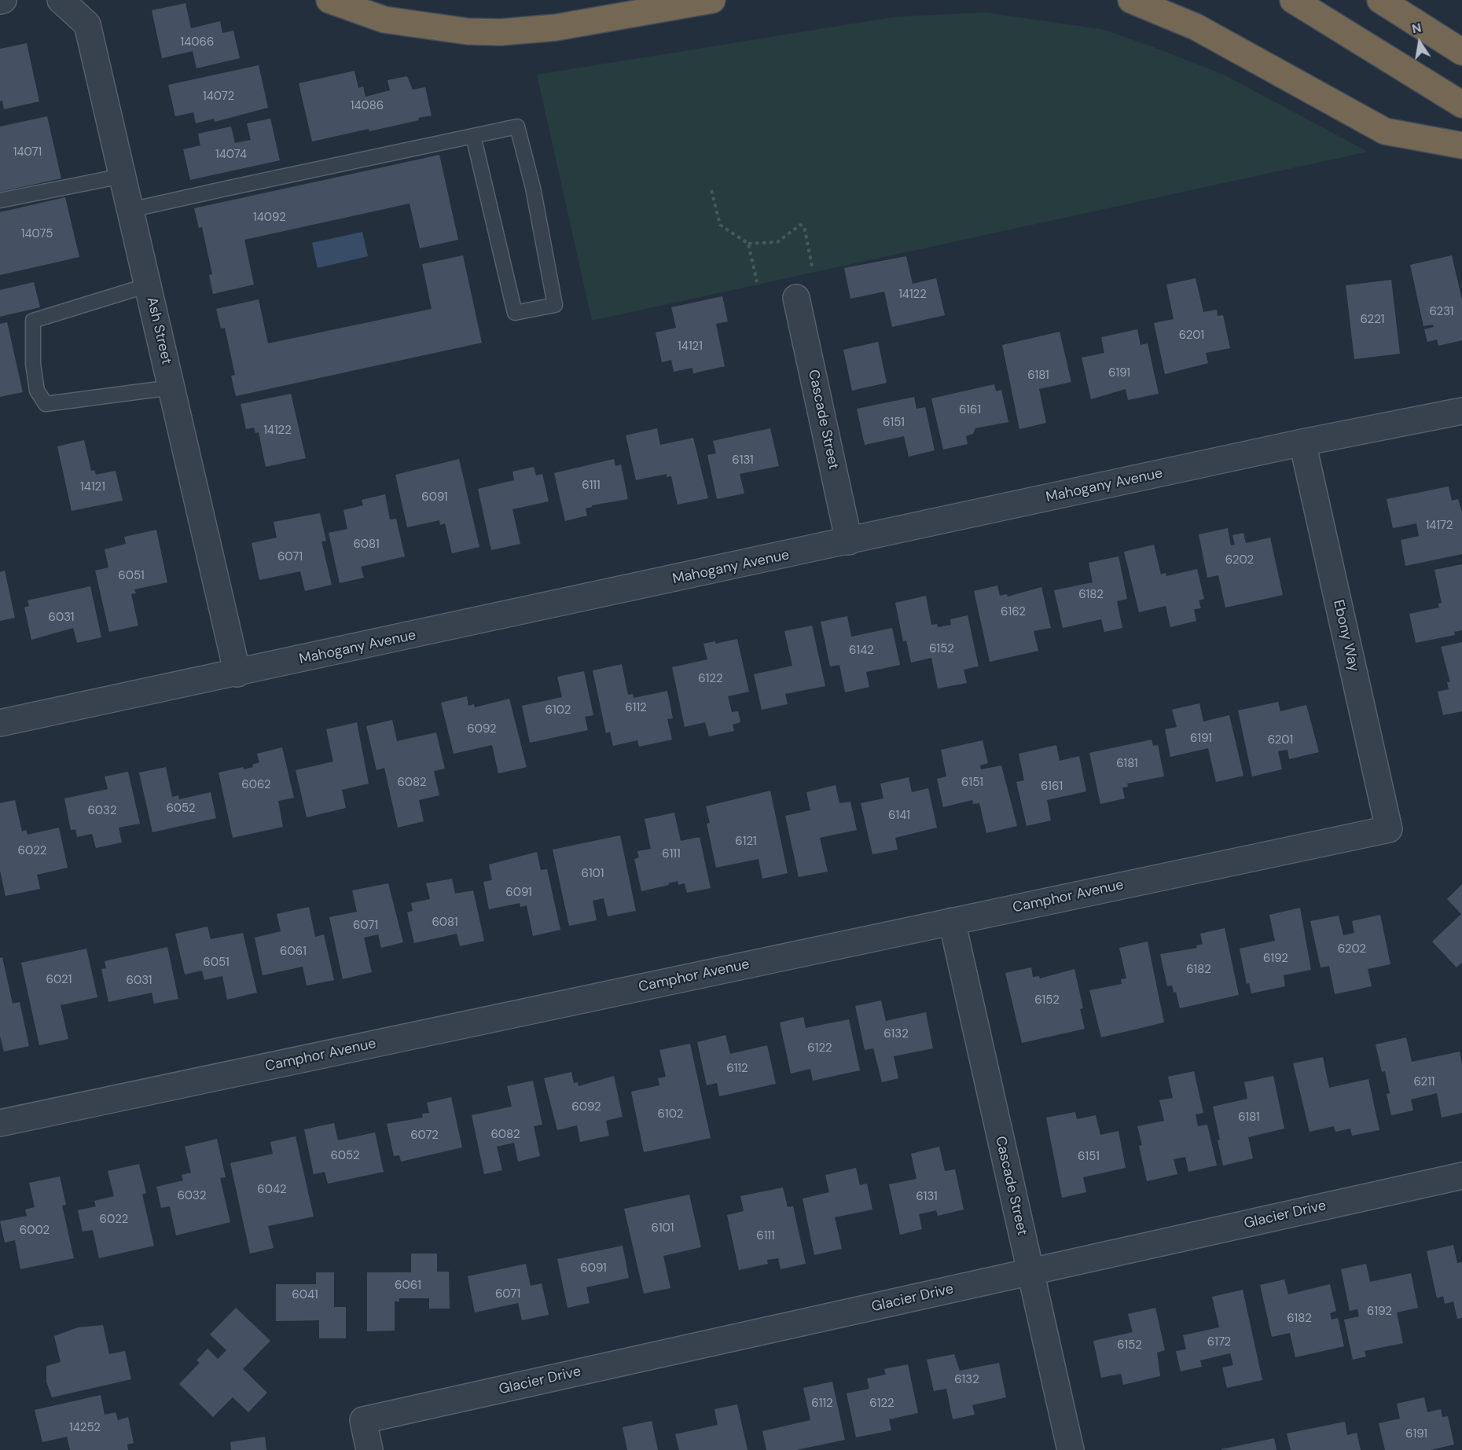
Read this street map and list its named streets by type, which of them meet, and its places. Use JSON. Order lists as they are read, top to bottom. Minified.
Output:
{"streets":{"street":["Ash Street","Cascade Street","Mahogany Avenue","Ebony Way","Camphor Avenue","Glacier Drive"]},"crossings":[["Ash Street","Mahogany Avenue"],["Cascade Street","Mahogany Avenue"],["Cascade Street","Camphor Avenue"],["Cascade Street","Glacier Drive"],["Mahogany Avenue","Ebony Way"],["Ebony Way","Camphor Avenue"]],"house_numbers":["14066","14072","14086","14071","14074","14092","14075","14122","6231","6221","6201","14121","6191","6181","6161","6151","14122","6131","6111","14121","6091","14172","6081","6071","6202","6051","6182","6162","6031","6152","6142","6122","6112","6102","6092","6191","6201","6181","6082","6151","6062","6161","6052","6032","6141","6121","6022","6111","6101","6091","6081","6071","6202","6061","6192","6051","6182","6021","6031","6152","6132","6122","6112","6211","6092","6102","6181","6082","6072","6052","6151","6042","6032","6131","6022","6101","6002","6111","6091","6061","6071","6041","6192","6182","6172","6152","6132","6112","6122","14252","6191"],"north":"top"}
